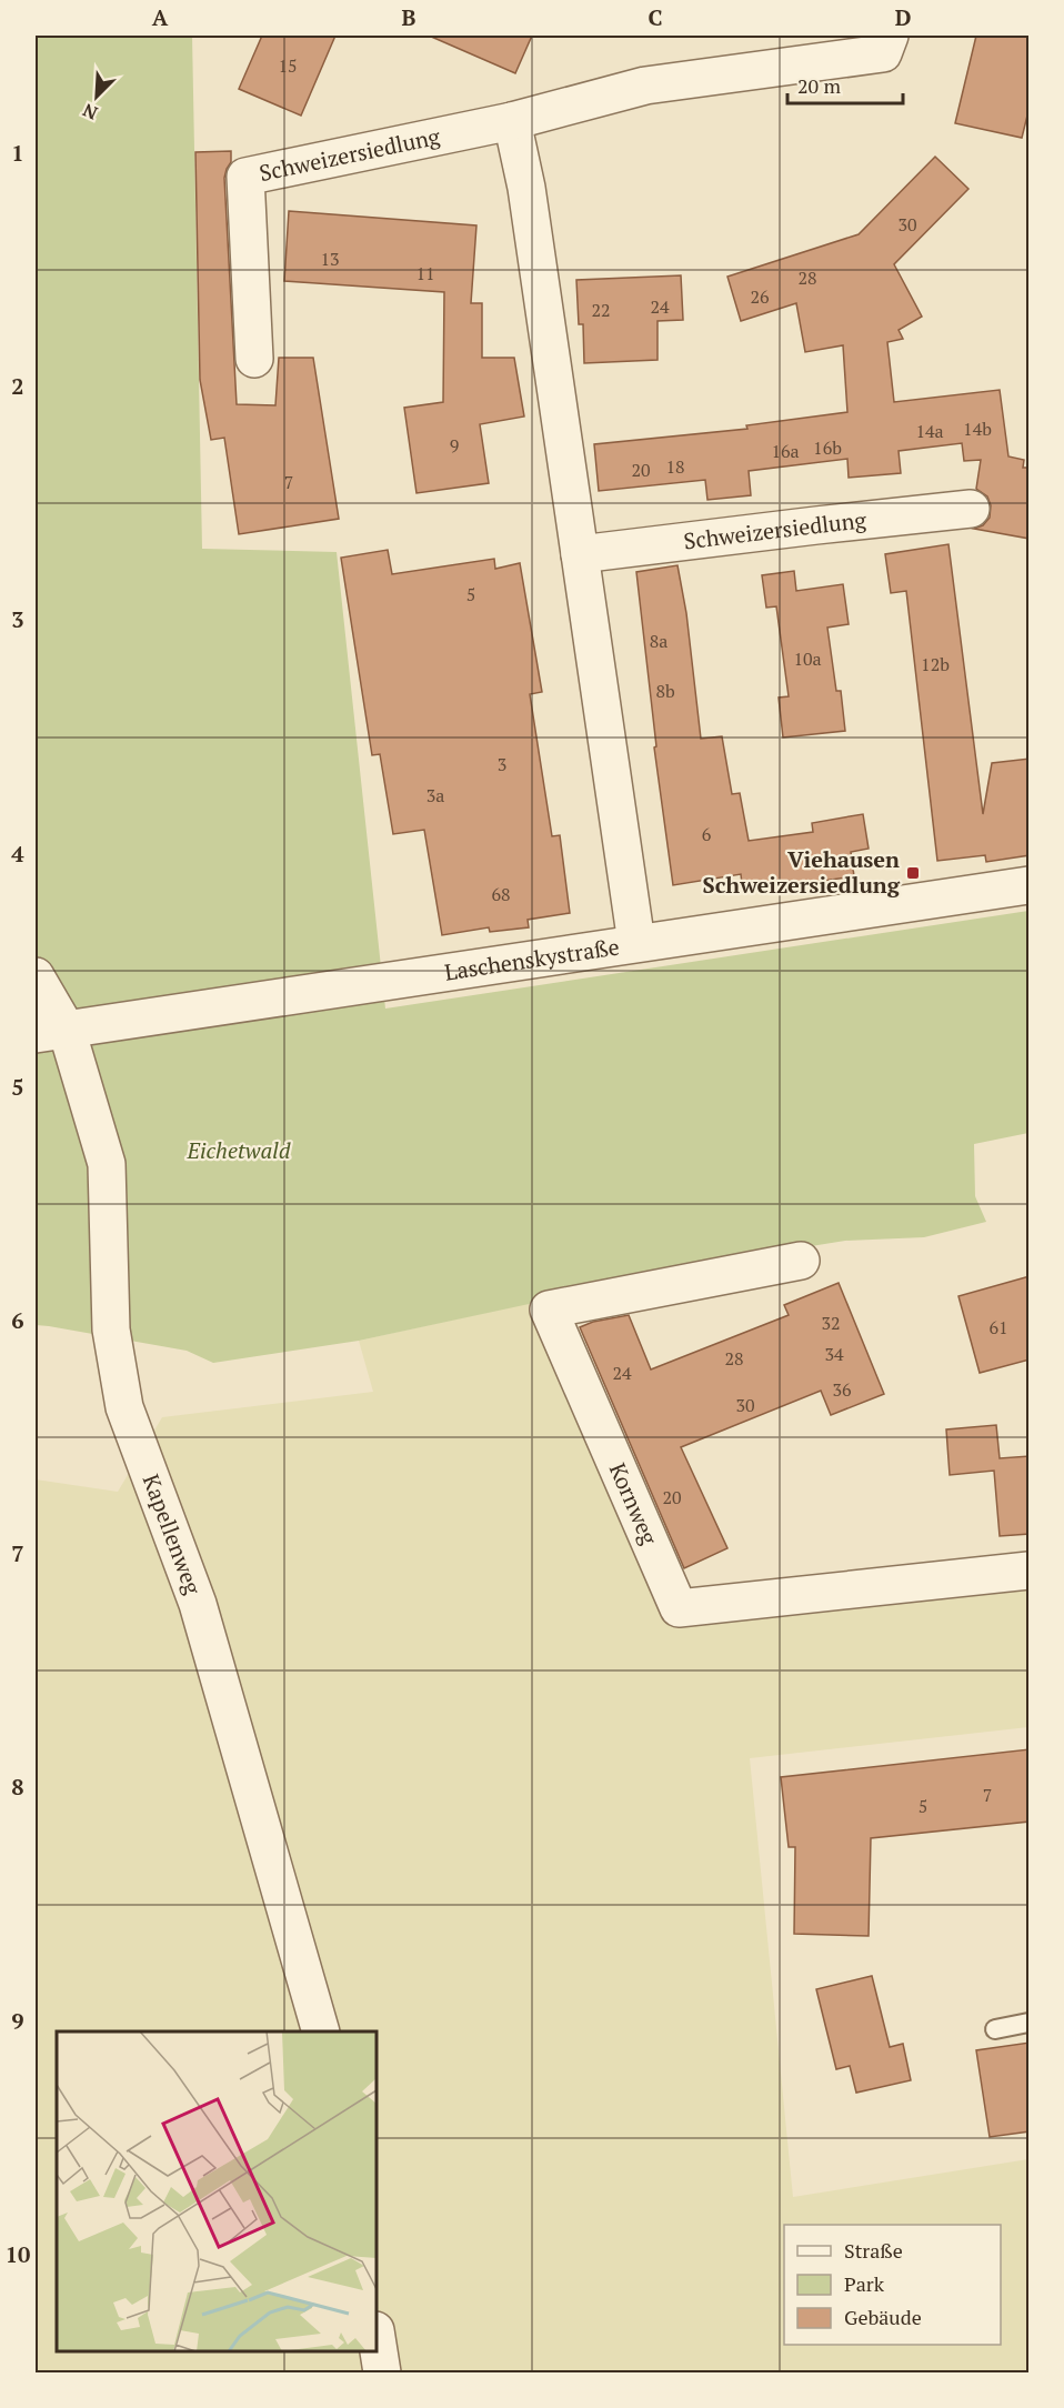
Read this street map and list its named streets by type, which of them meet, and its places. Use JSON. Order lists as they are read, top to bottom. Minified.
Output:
{"streets":{"street":["Schweizersiedlung","Laschenskystraße","Kornweg","Kapellenweg"]},"crossings":[["Laschenskystraße","Kapellenweg"]],"parks":["Eichetwald"],"places":{"transit":["Viehausen Schweizersiedlung"]},"house_numbers":["15","30","13","11","28","26","24","22","14b","14a","9","16b","16a","18","20","7","5","8a","10a","12b","8b","3","3a","6","68","32","61","34","28","24","36","30","20","7","5"],"legend":["Straße","Park","Gebäude"],"scale_bar":"20 m","north":"bottom left","grid":{"columns":["A","B","C","D"],"rows":["1","2","3","4","5","6","7","8","9","10"]}}
